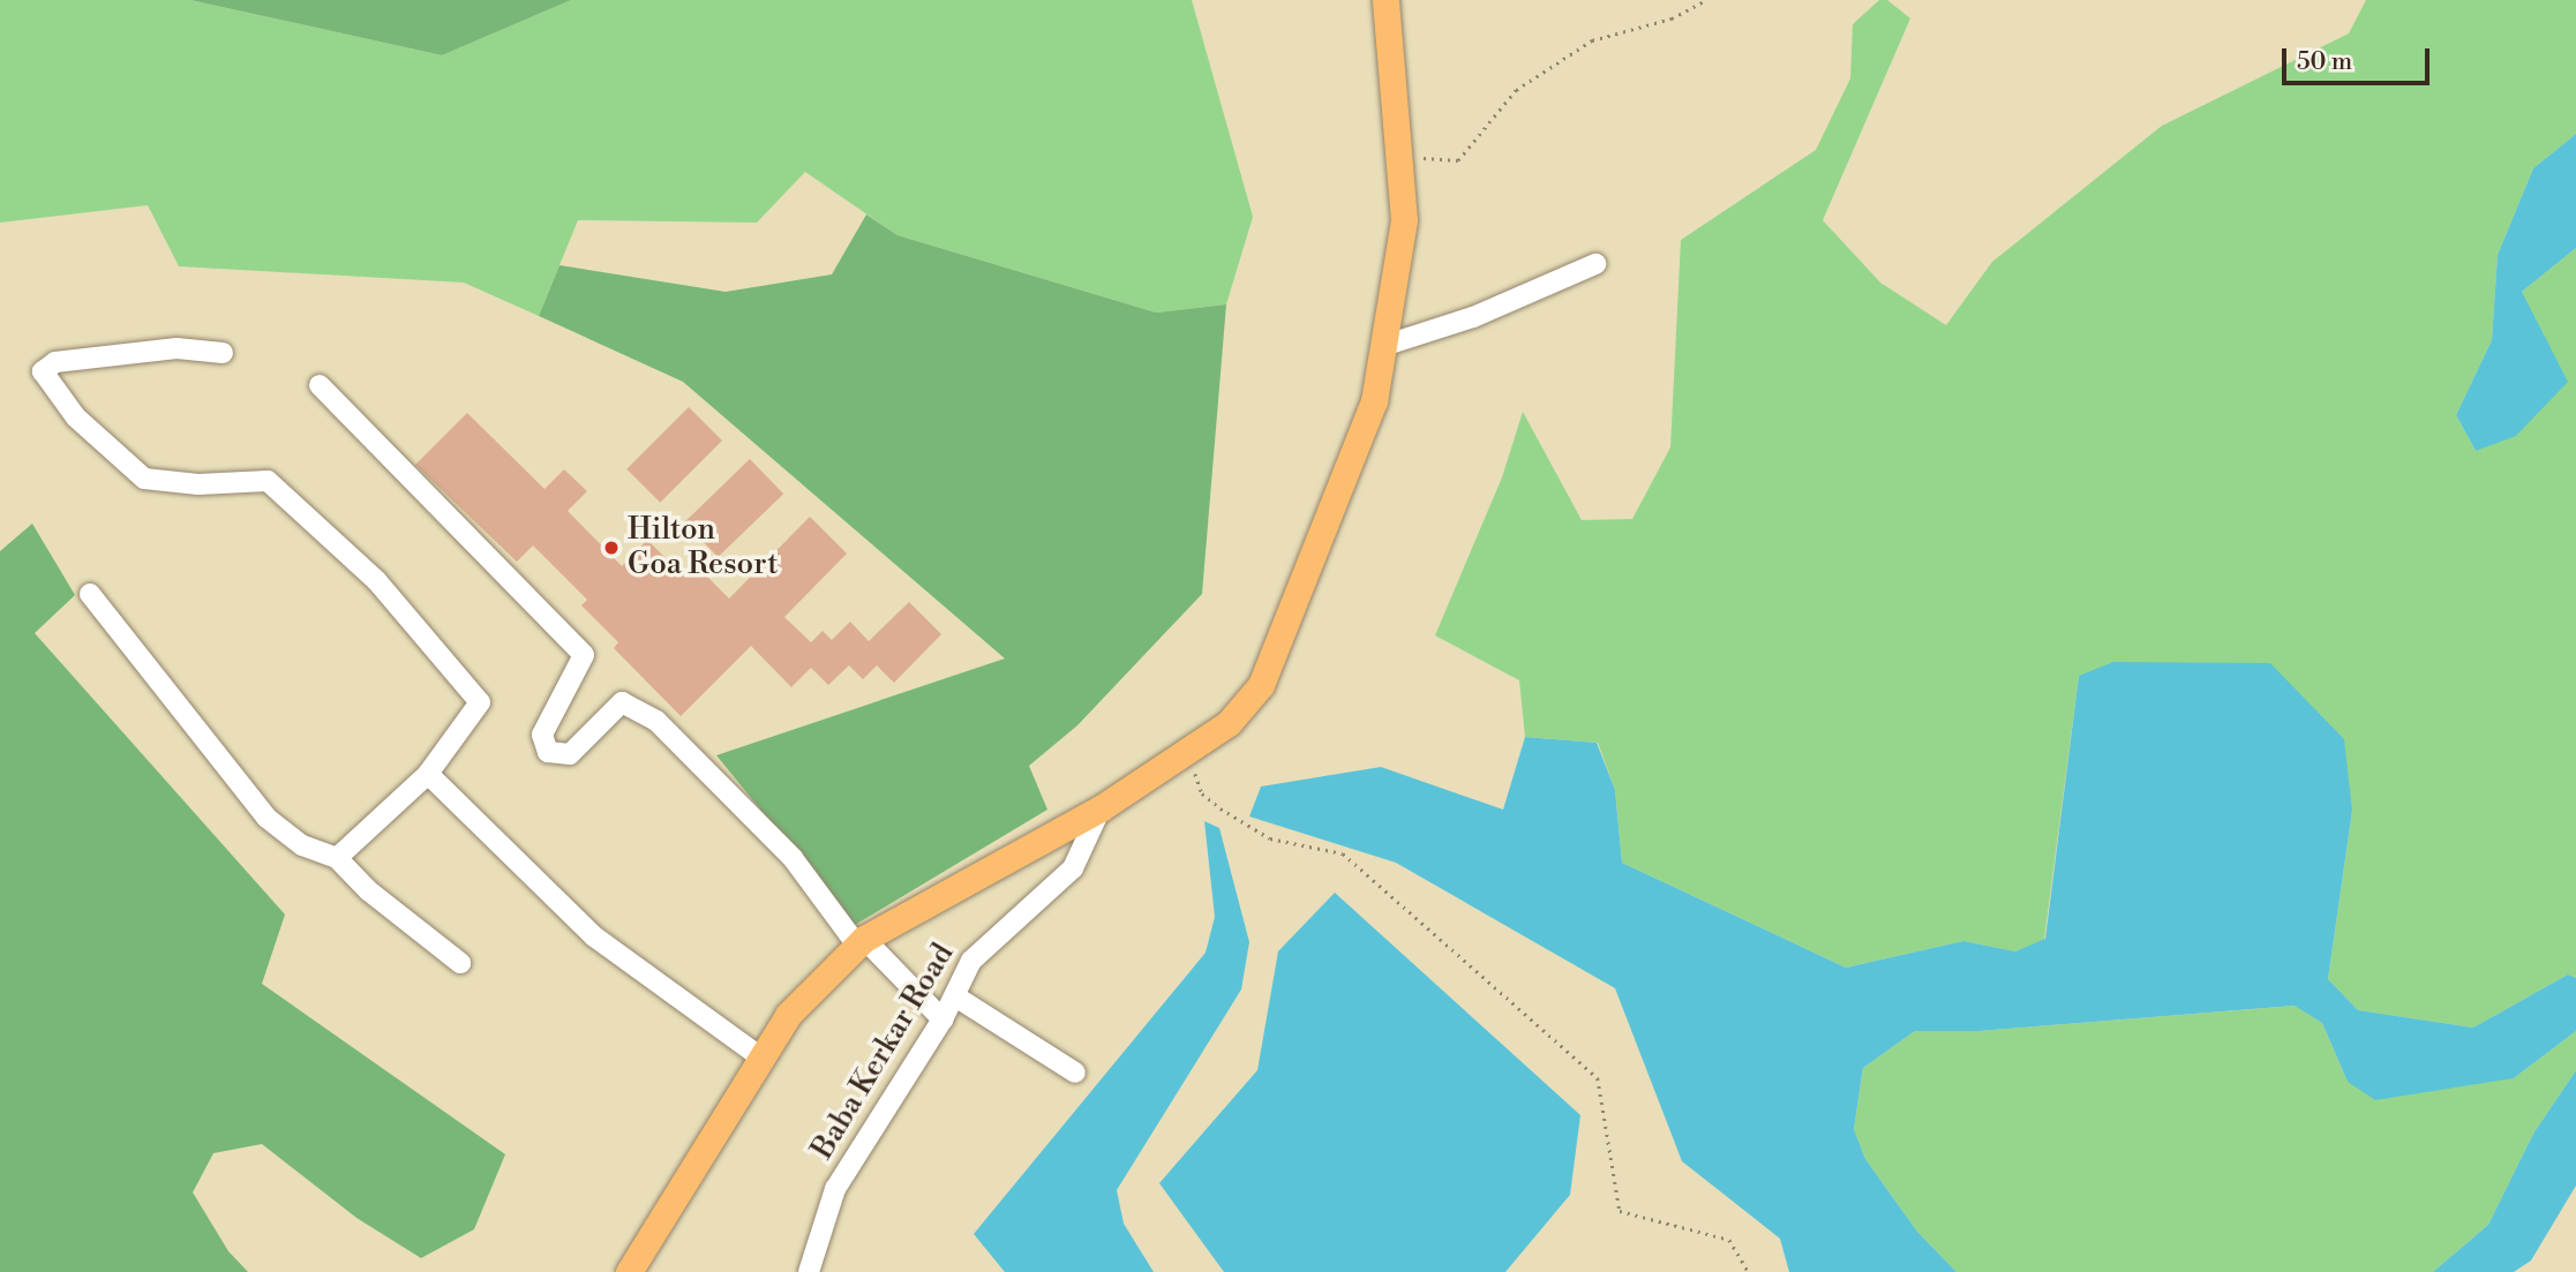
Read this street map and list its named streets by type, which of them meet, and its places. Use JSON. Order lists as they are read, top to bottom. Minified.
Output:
{"streets":{"street":["Baba Kerkar Road"]},"places":["Hilton Goa Resort"],"scale_bar":"50 m"}
